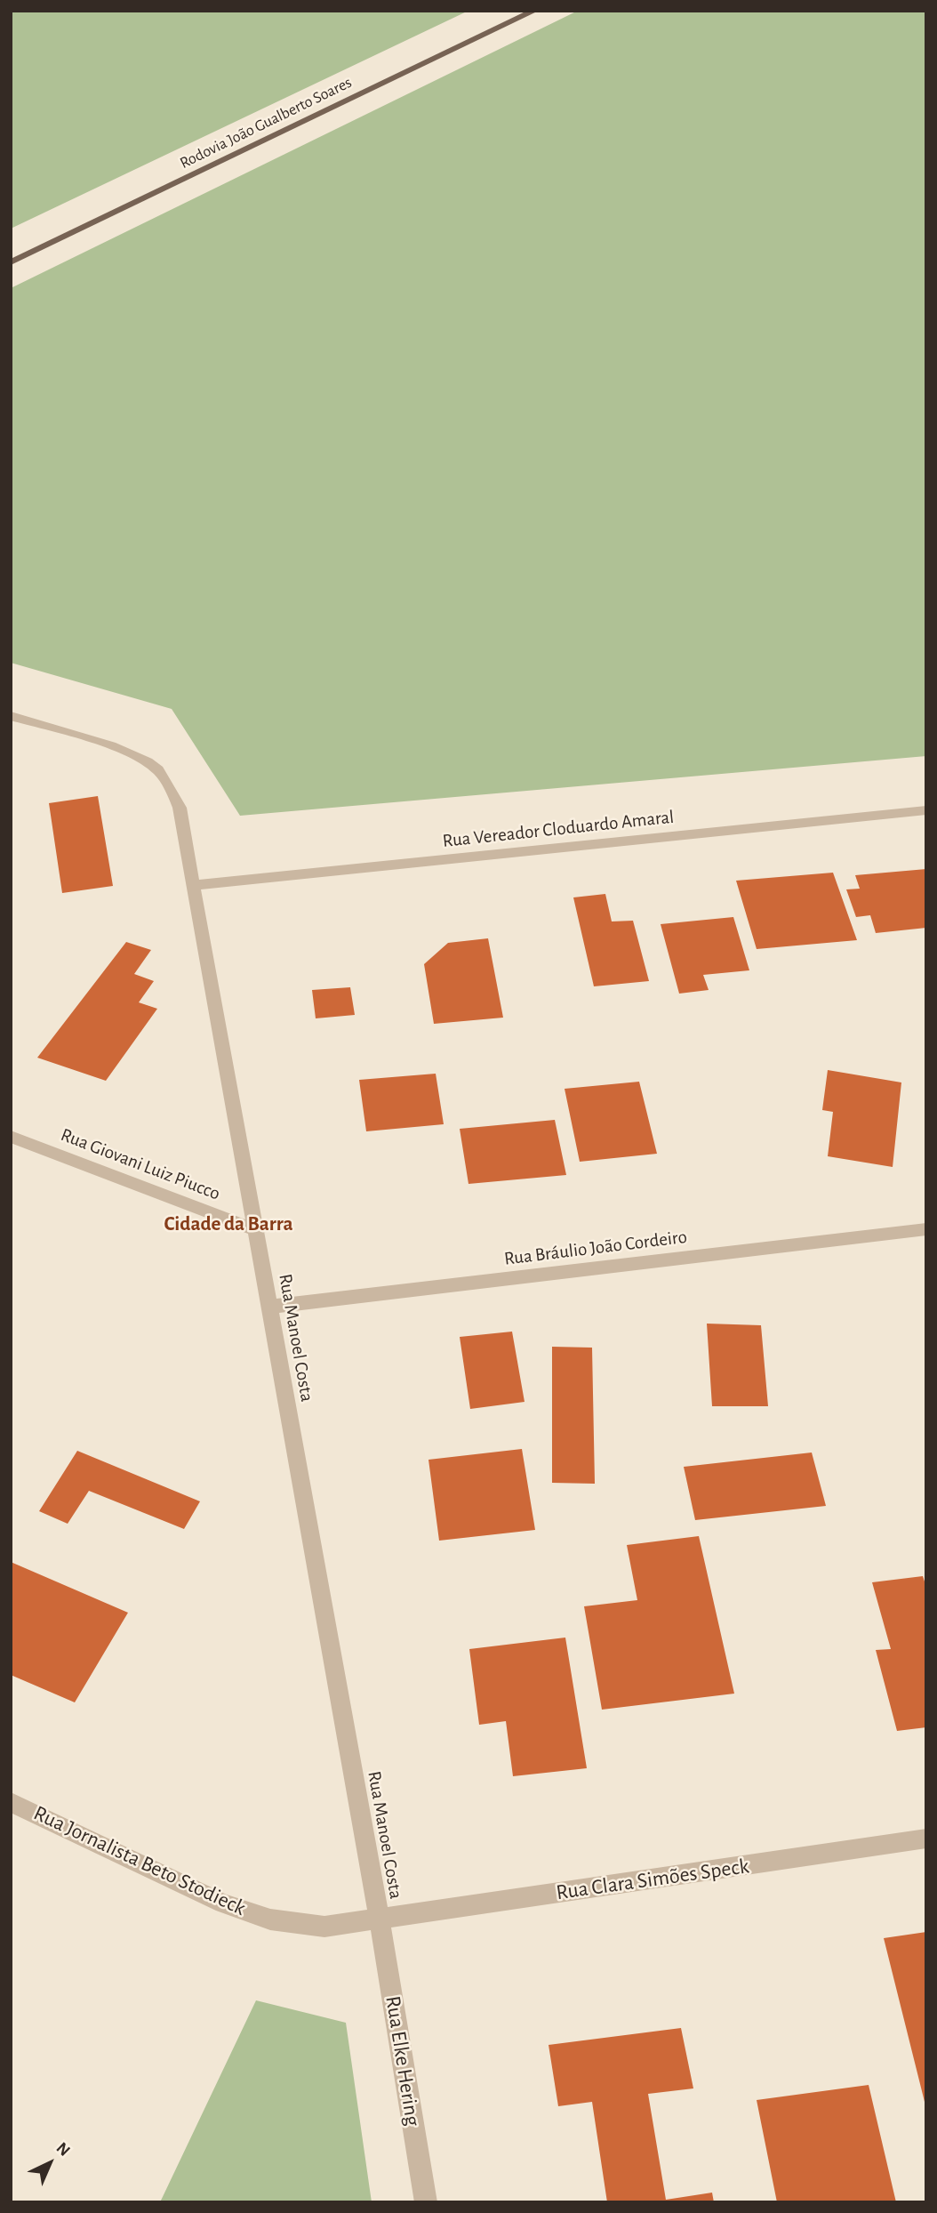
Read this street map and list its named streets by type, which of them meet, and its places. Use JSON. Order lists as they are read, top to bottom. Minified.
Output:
{"streets":{"main road":["Rodovia João Gualberto Soares"],"street":["Rua Vereador Cloduardo Amaral","Rua Giovani Luiz Piucco","Rua Bráulio João Cordeiro","Rua Manoel Costa","Rua Jornalista Beto Stodieck","Rua Clara Simões Speck","Rua Elke Hering"]},"crossings":[["Rua Vereador Cloduardo Amaral","Rua Manoel Costa"],["Rua Giovani Luiz Piucco","Rua Manoel Costa"],["Rua Bráulio João Cordeiro","Rua Manoel Costa"],["Rua Manoel Costa","Rua Jornalista Beto Stodieck"],["Rua Manoel Costa","Rua Clara Simões Speck"],["Rua Manoel Costa","Rua Elke Hering"],["Rua Jornalista Beto Stodieck","Rua Clara Simões Speck"],["Rua Jornalista Beto Stodieck","Rua Elke Hering"],["Rua Clara Simões Speck","Rua Elke Hering"]],"districts":["Cidade da Barra"],"north":"top right"}
